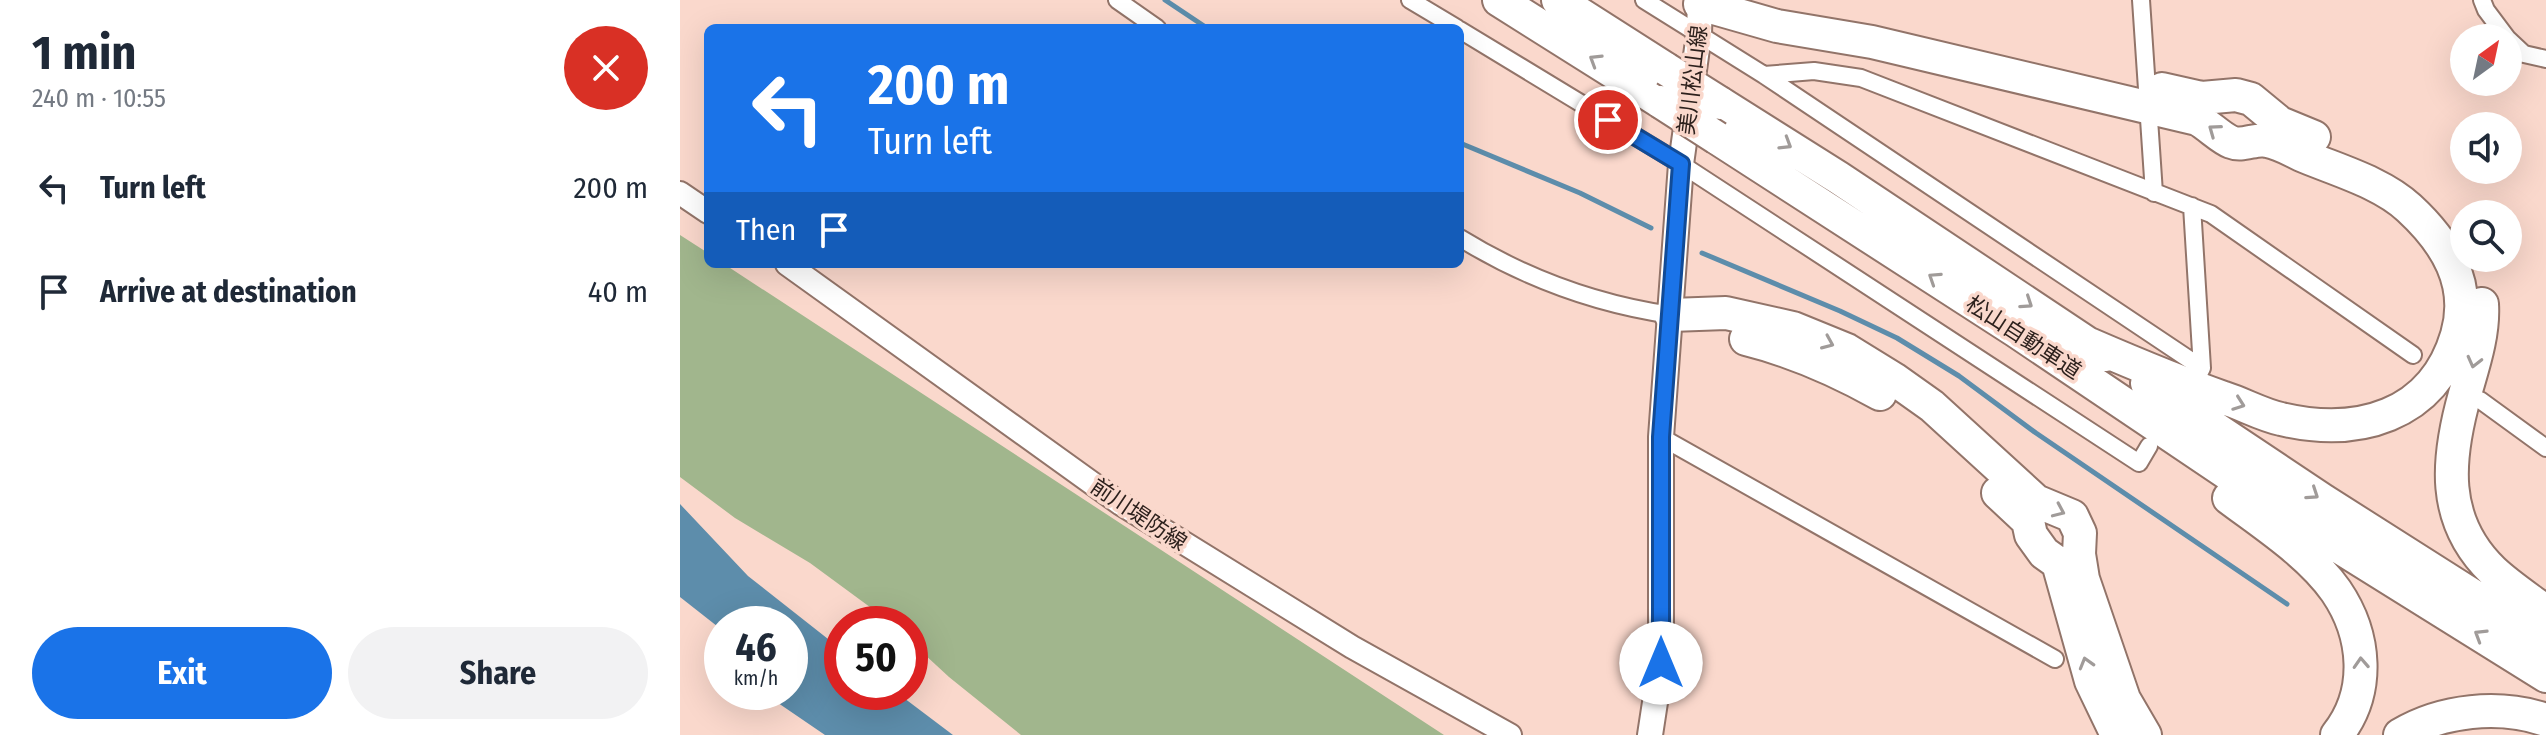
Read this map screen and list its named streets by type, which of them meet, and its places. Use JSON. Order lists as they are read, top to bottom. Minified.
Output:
{"streets":{"highway":["松山自動車道"],"main road":["美川松山線"],"street":["前川堤防線"]},"north":"top right","page":{"heading":["1 min","240 m · 10:55"],"turn":["200 m","Turn left"],"list":[{"name":"Turn left","value":"200 m"},{"name":"Arrive at destination","value":"40 m"}],"then":"Then","speed":"46 km/h","limit":"50","buttons":["Exit","Share"]}}
